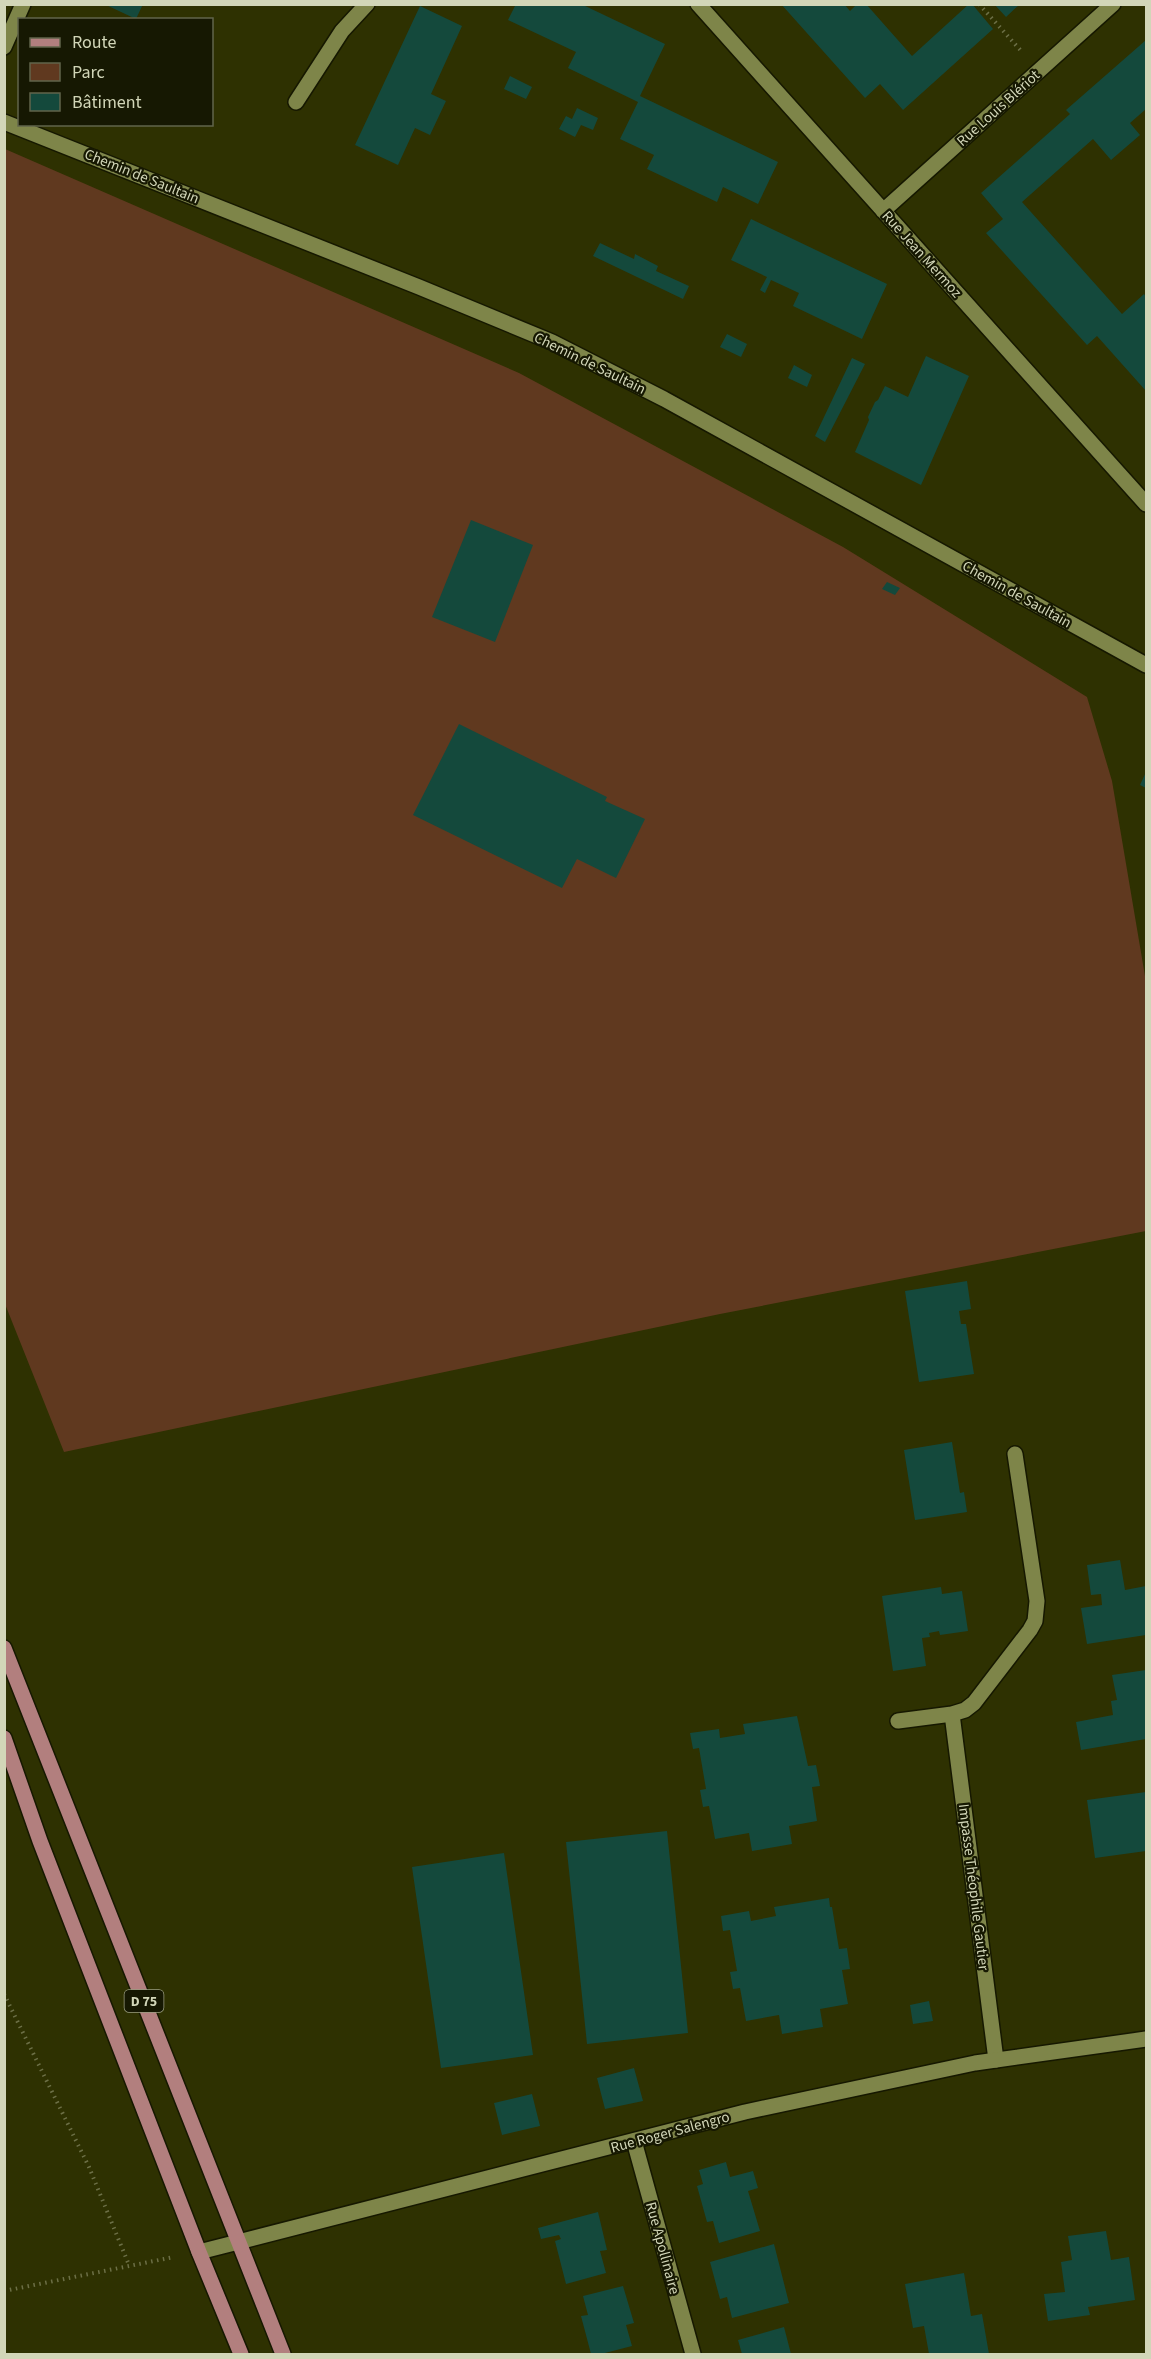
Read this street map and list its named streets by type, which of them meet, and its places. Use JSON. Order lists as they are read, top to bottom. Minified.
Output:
{"streets":{"main road":["D 75"],"street":["Rue Louis Blériot","Chemin de Saultain","Rue Jean Mermoz","Impasse Théophile Gautier","Rue Roger Salengro","Rue Apollinaire"]},"crossings":[["Rue Louis Blériot","Rue Jean Mermoz"],["Impasse Théophile Gautier","Rue Roger Salengro"],["D 75","Rue Roger Salengro"],["Rue Roger Salengro","Rue Apollinaire"]],"legend":["Route","Parc","Bâtiment"]}
